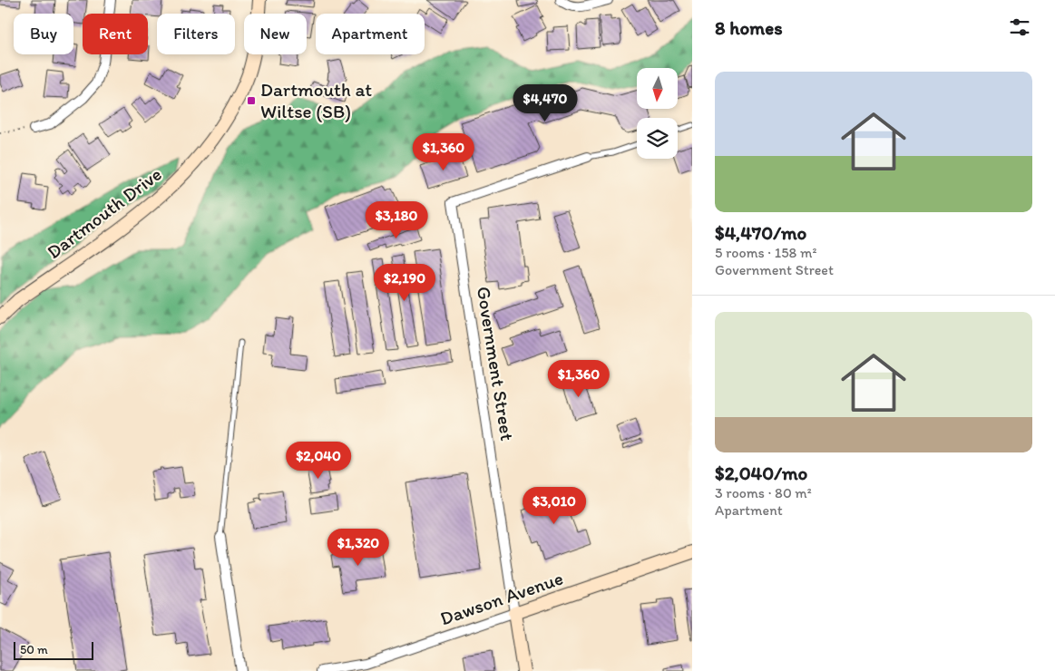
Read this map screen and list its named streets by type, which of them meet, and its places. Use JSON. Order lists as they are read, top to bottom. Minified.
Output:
{"streets":{"street":["Dartmouth Drive","Government Street","Dawson Avenue"]},"crossings":[["Government Street","Dawson Avenue"]],"places":{"transit":["Dartmouth at Wiltse (SB)"]},"scale_bar":"50 m","north":"bottom","page":{"heading":"8 homes","chip":["Buy","Rent","Filters","New","Apartment"],"list":[{"name":"$4,470/mo","note":"5 rooms · 158 m² · Government Street"},{"name":"$2,040/mo","note":"3 rooms · 80 m² · Apartment"}],"price":["$4,470","$1,360","$3,180","$2,190","$1,360","$2,040","$3,010","$1,320"],"scale":"50 m"}}
